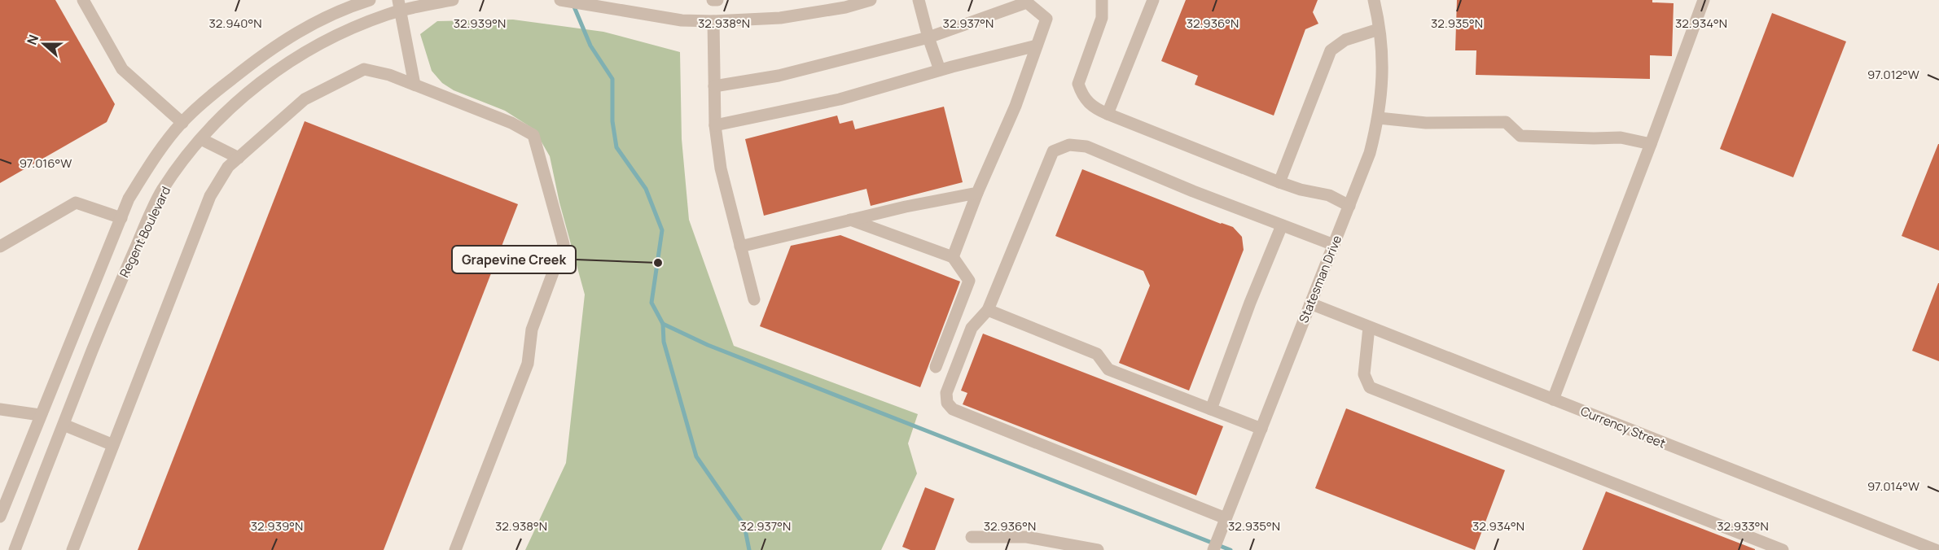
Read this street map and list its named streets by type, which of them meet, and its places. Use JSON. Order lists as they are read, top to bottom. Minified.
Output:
{"streets":{"street":["Regent Boulevard","Statesman Drive","Currency Street"]},"crossings":[["Statesman Drive","Currency Street"]],"places":["Grapevine Creek"],"north":"left","coordinates":["32.935°N","32.940°N","32.939°N","32.938°N","32.937°N","32.936°N","32.934°N","97.012°W","97.016°W","97.014°W","32.933°N"]}
